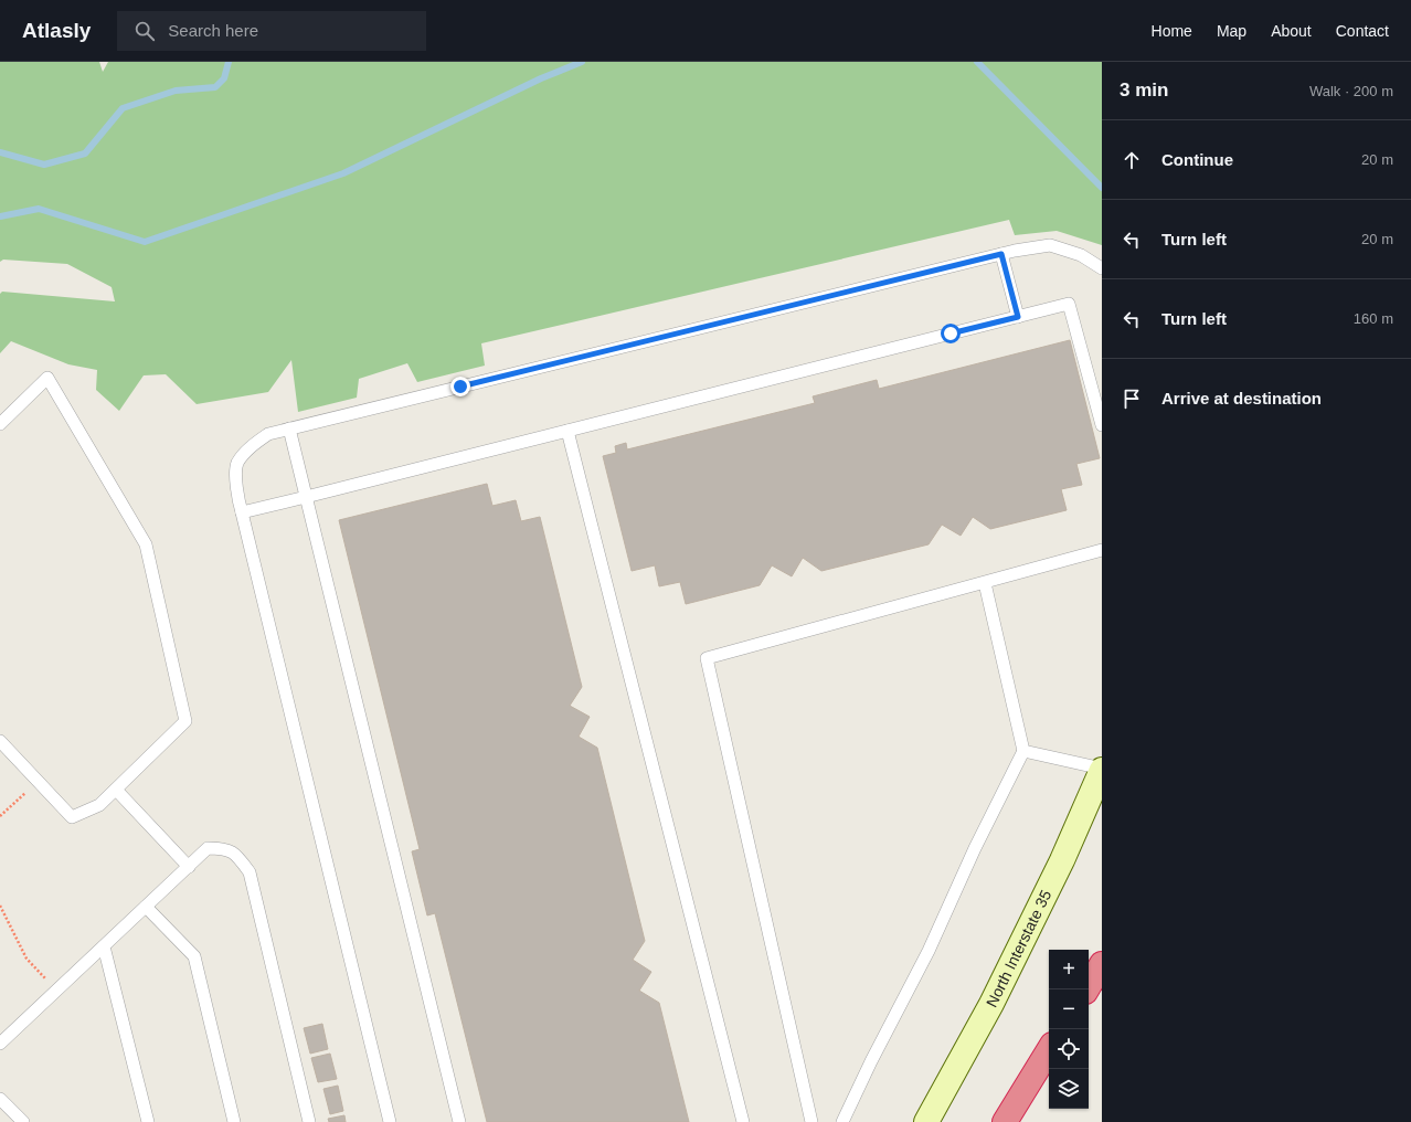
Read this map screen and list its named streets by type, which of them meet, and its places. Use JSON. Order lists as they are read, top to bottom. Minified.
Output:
{"streets":{"main road":["North Interstate 35"]},"page":{"header":"Atlasly","search":"Search here","nav":["Home","Map","About","Contact"],"heading":["3 min","Walk · 200 m"],"list":[["Continue","20 m"],["Turn left","20 m"],["Turn left","160 m"],"Arrive at destination"],"map_buttons":["+","−"]}}
